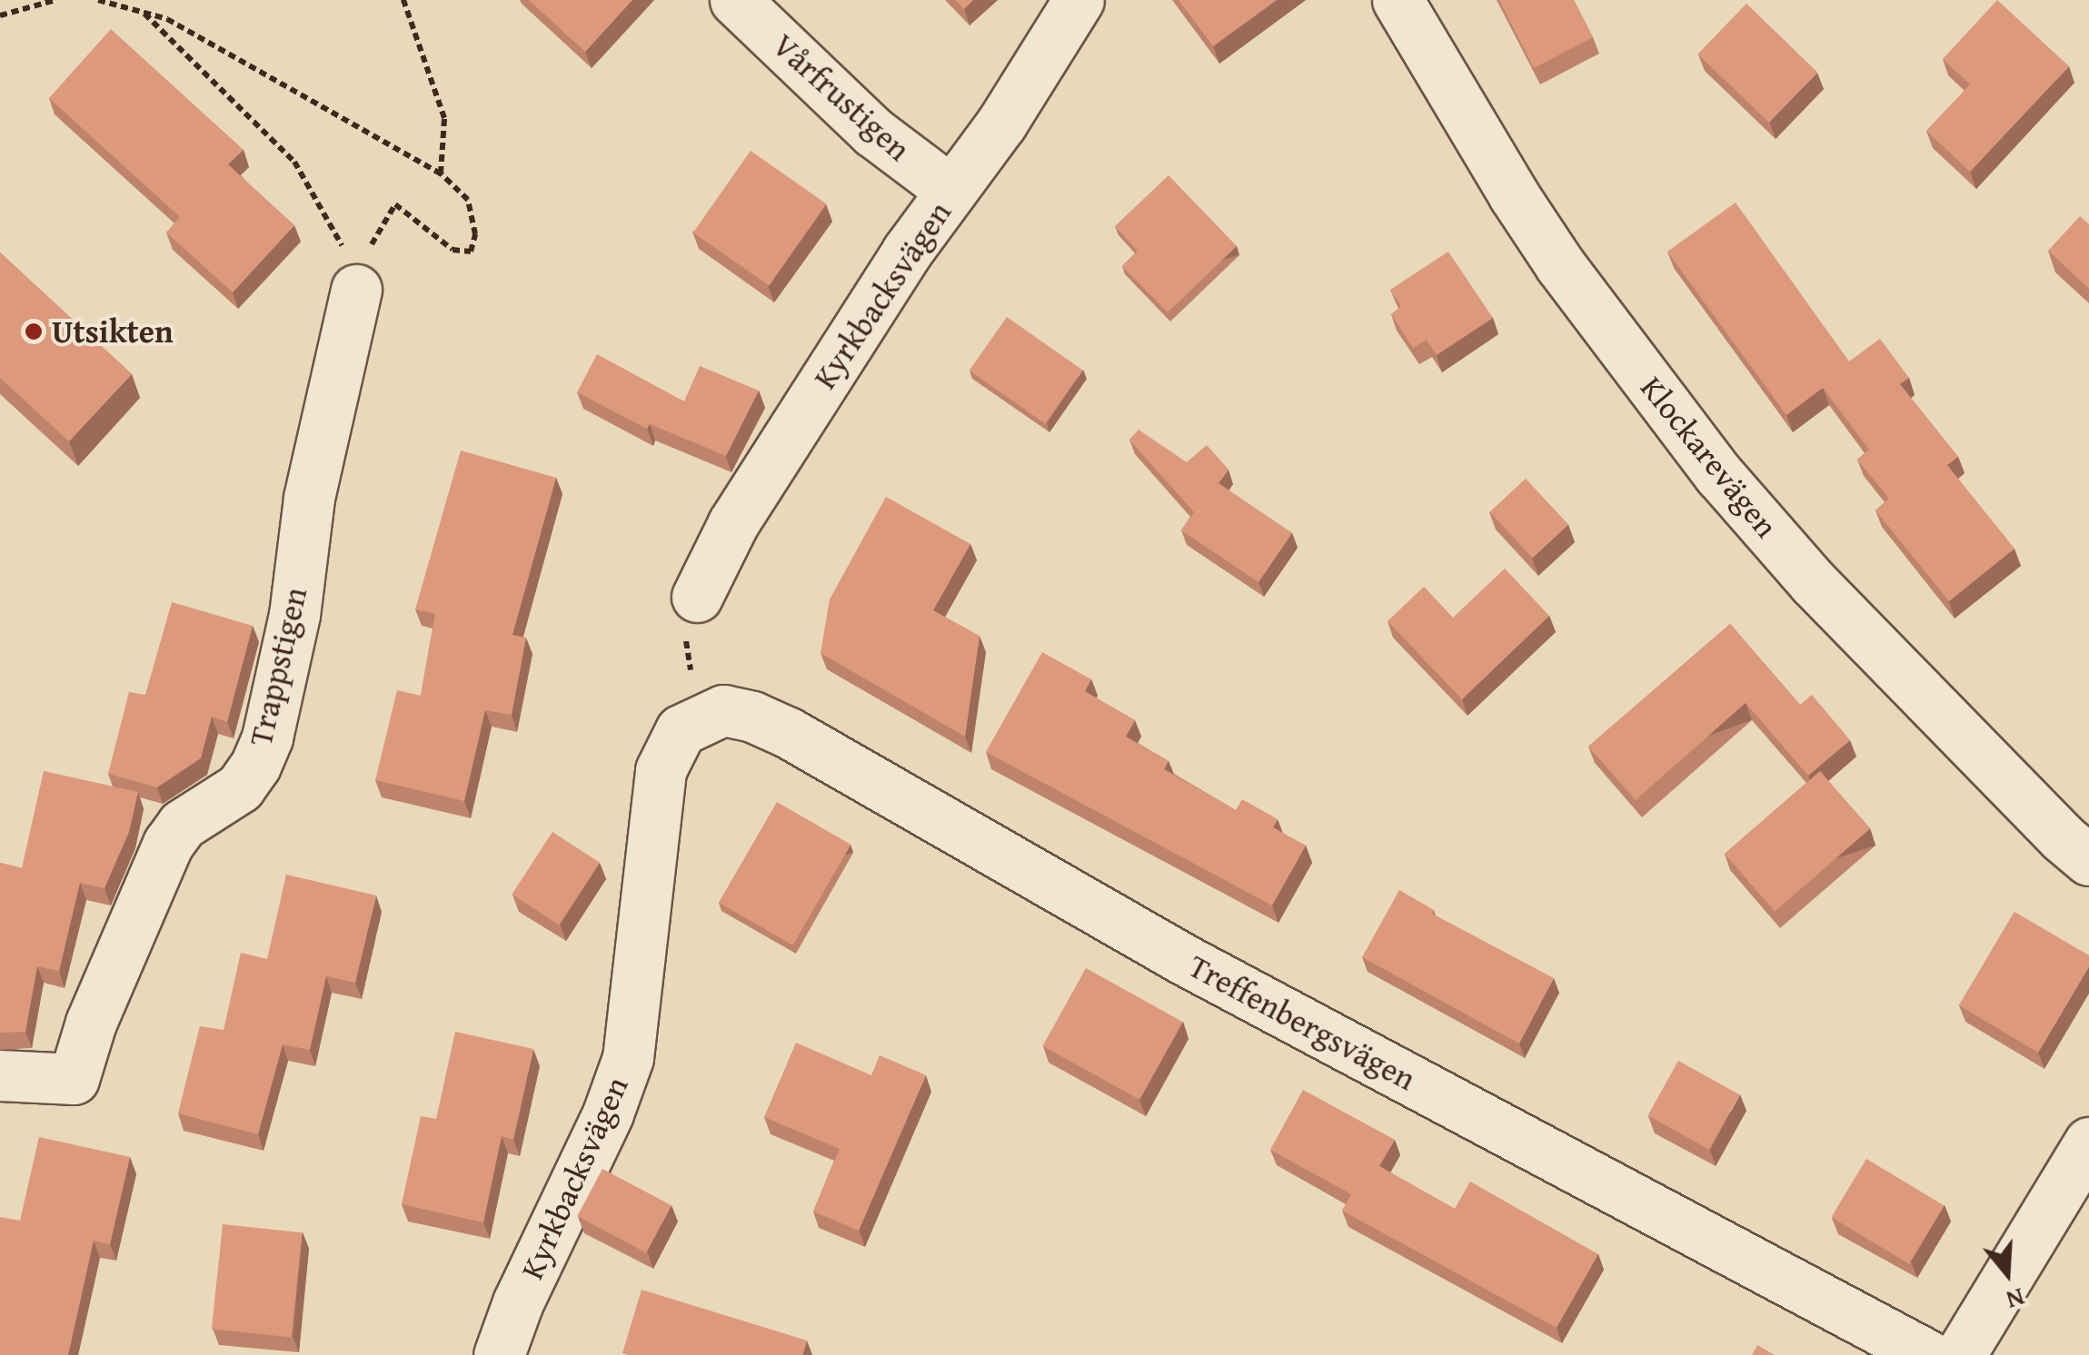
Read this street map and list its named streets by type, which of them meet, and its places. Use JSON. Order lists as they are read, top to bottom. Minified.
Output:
{"streets":{"street":["Vårfrustigen","Kyrkbacksvägen","Klockarevägen","Trappstigen","Treffenbergsvägen"]},"crossings":[["Vårfrustigen","Kyrkbacksvägen"],["Kyrkbacksvägen","Treffenbergsvägen"]],"places":["Utsikten"],"north":"bottom"}
